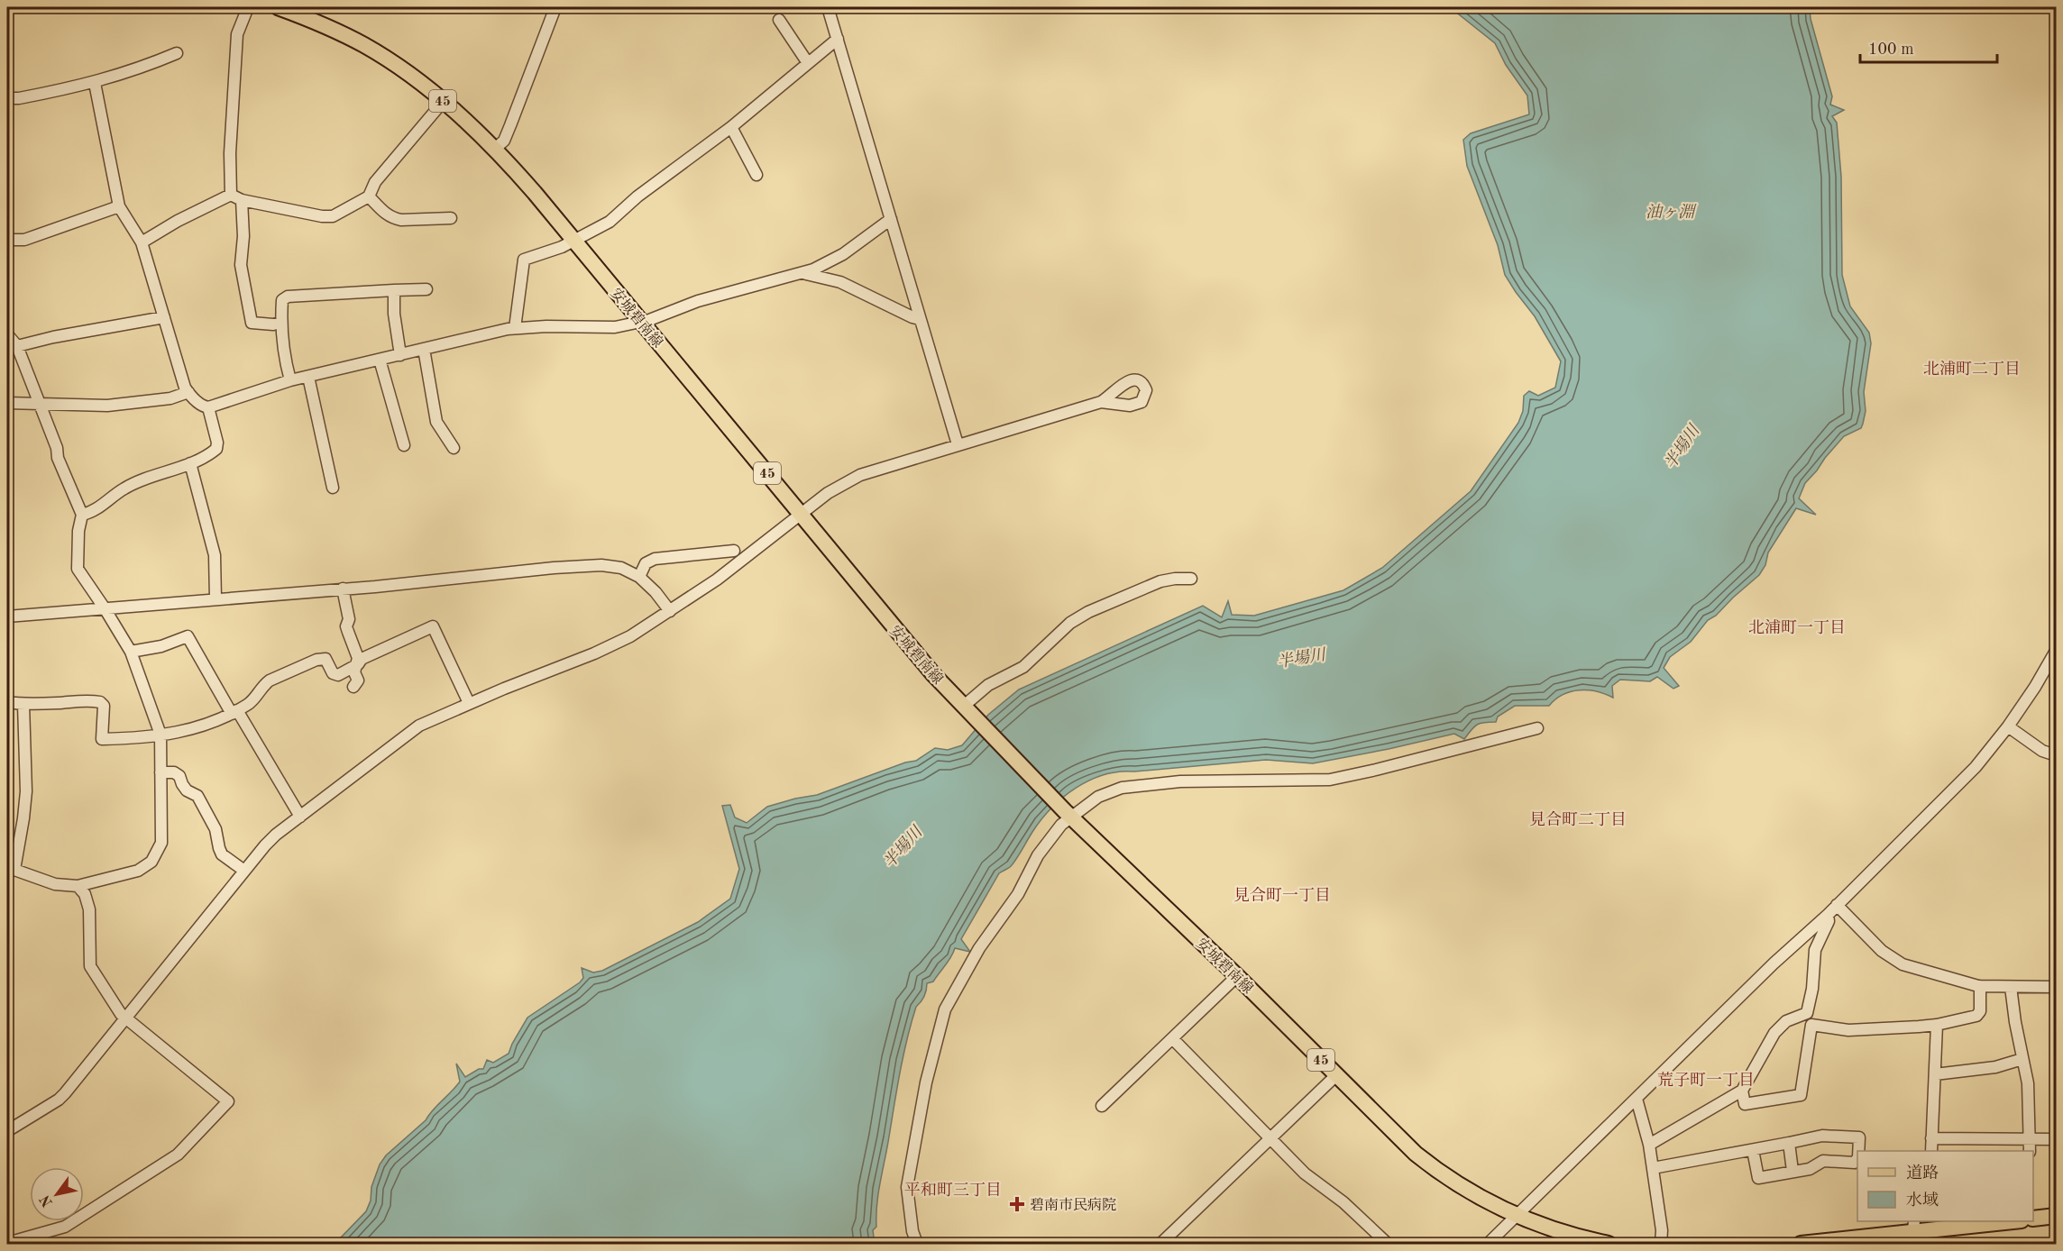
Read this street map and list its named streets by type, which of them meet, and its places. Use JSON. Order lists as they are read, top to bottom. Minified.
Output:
{"streets":{"main road":["45","安城碧南線"]},"districts":["北浦町二丁目","北浦町一丁目","見合町二丁目","見合町一丁目","荒子町一丁目","平和町三丁目"],"water":["油ヶ淵","半場川"],"places":{"health":["碧南市民病院"]},"legend":["道路","水域"],"scale_bar":"100 m","north":"bottom left"}
